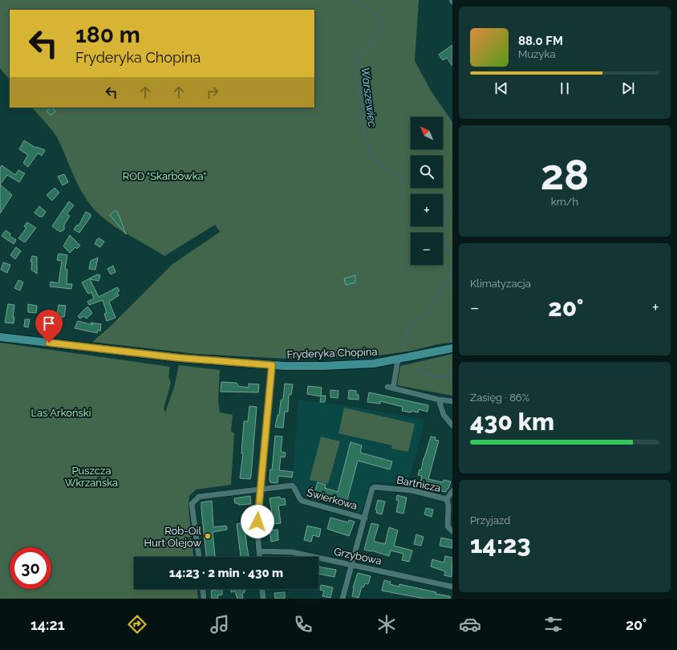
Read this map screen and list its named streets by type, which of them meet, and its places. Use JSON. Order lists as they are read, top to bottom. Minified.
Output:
{"streets":{"street":["Fryderyka Chopina","Bartnicza","Świerkowa","Grzybowa"]},"crossings":[["Bartnicza","Świerkowa"]],"water":["Warszewiec"],"parks":["ROD \"Skarbówka\"","Las Arkoński","Puszcza Wkrzańska"],"places":["Rob-Oil Hurt Olejów"],"north":"top left","page":{"turn":["180 m","Fryderyka Chopina"],"song":["88.0 FM","Muzyka"],"map_buttons":["+","−"],"tile":[["28","km/h"],"Klimatyzacja",["Zasięg · 86%","430 km"],["Przyjazd","14:23"]],"heat":["−","20°","+"],"limit":"30","trip":"14:23 · 2 min · 430 m","tabs":["14:21","20°"]}}
